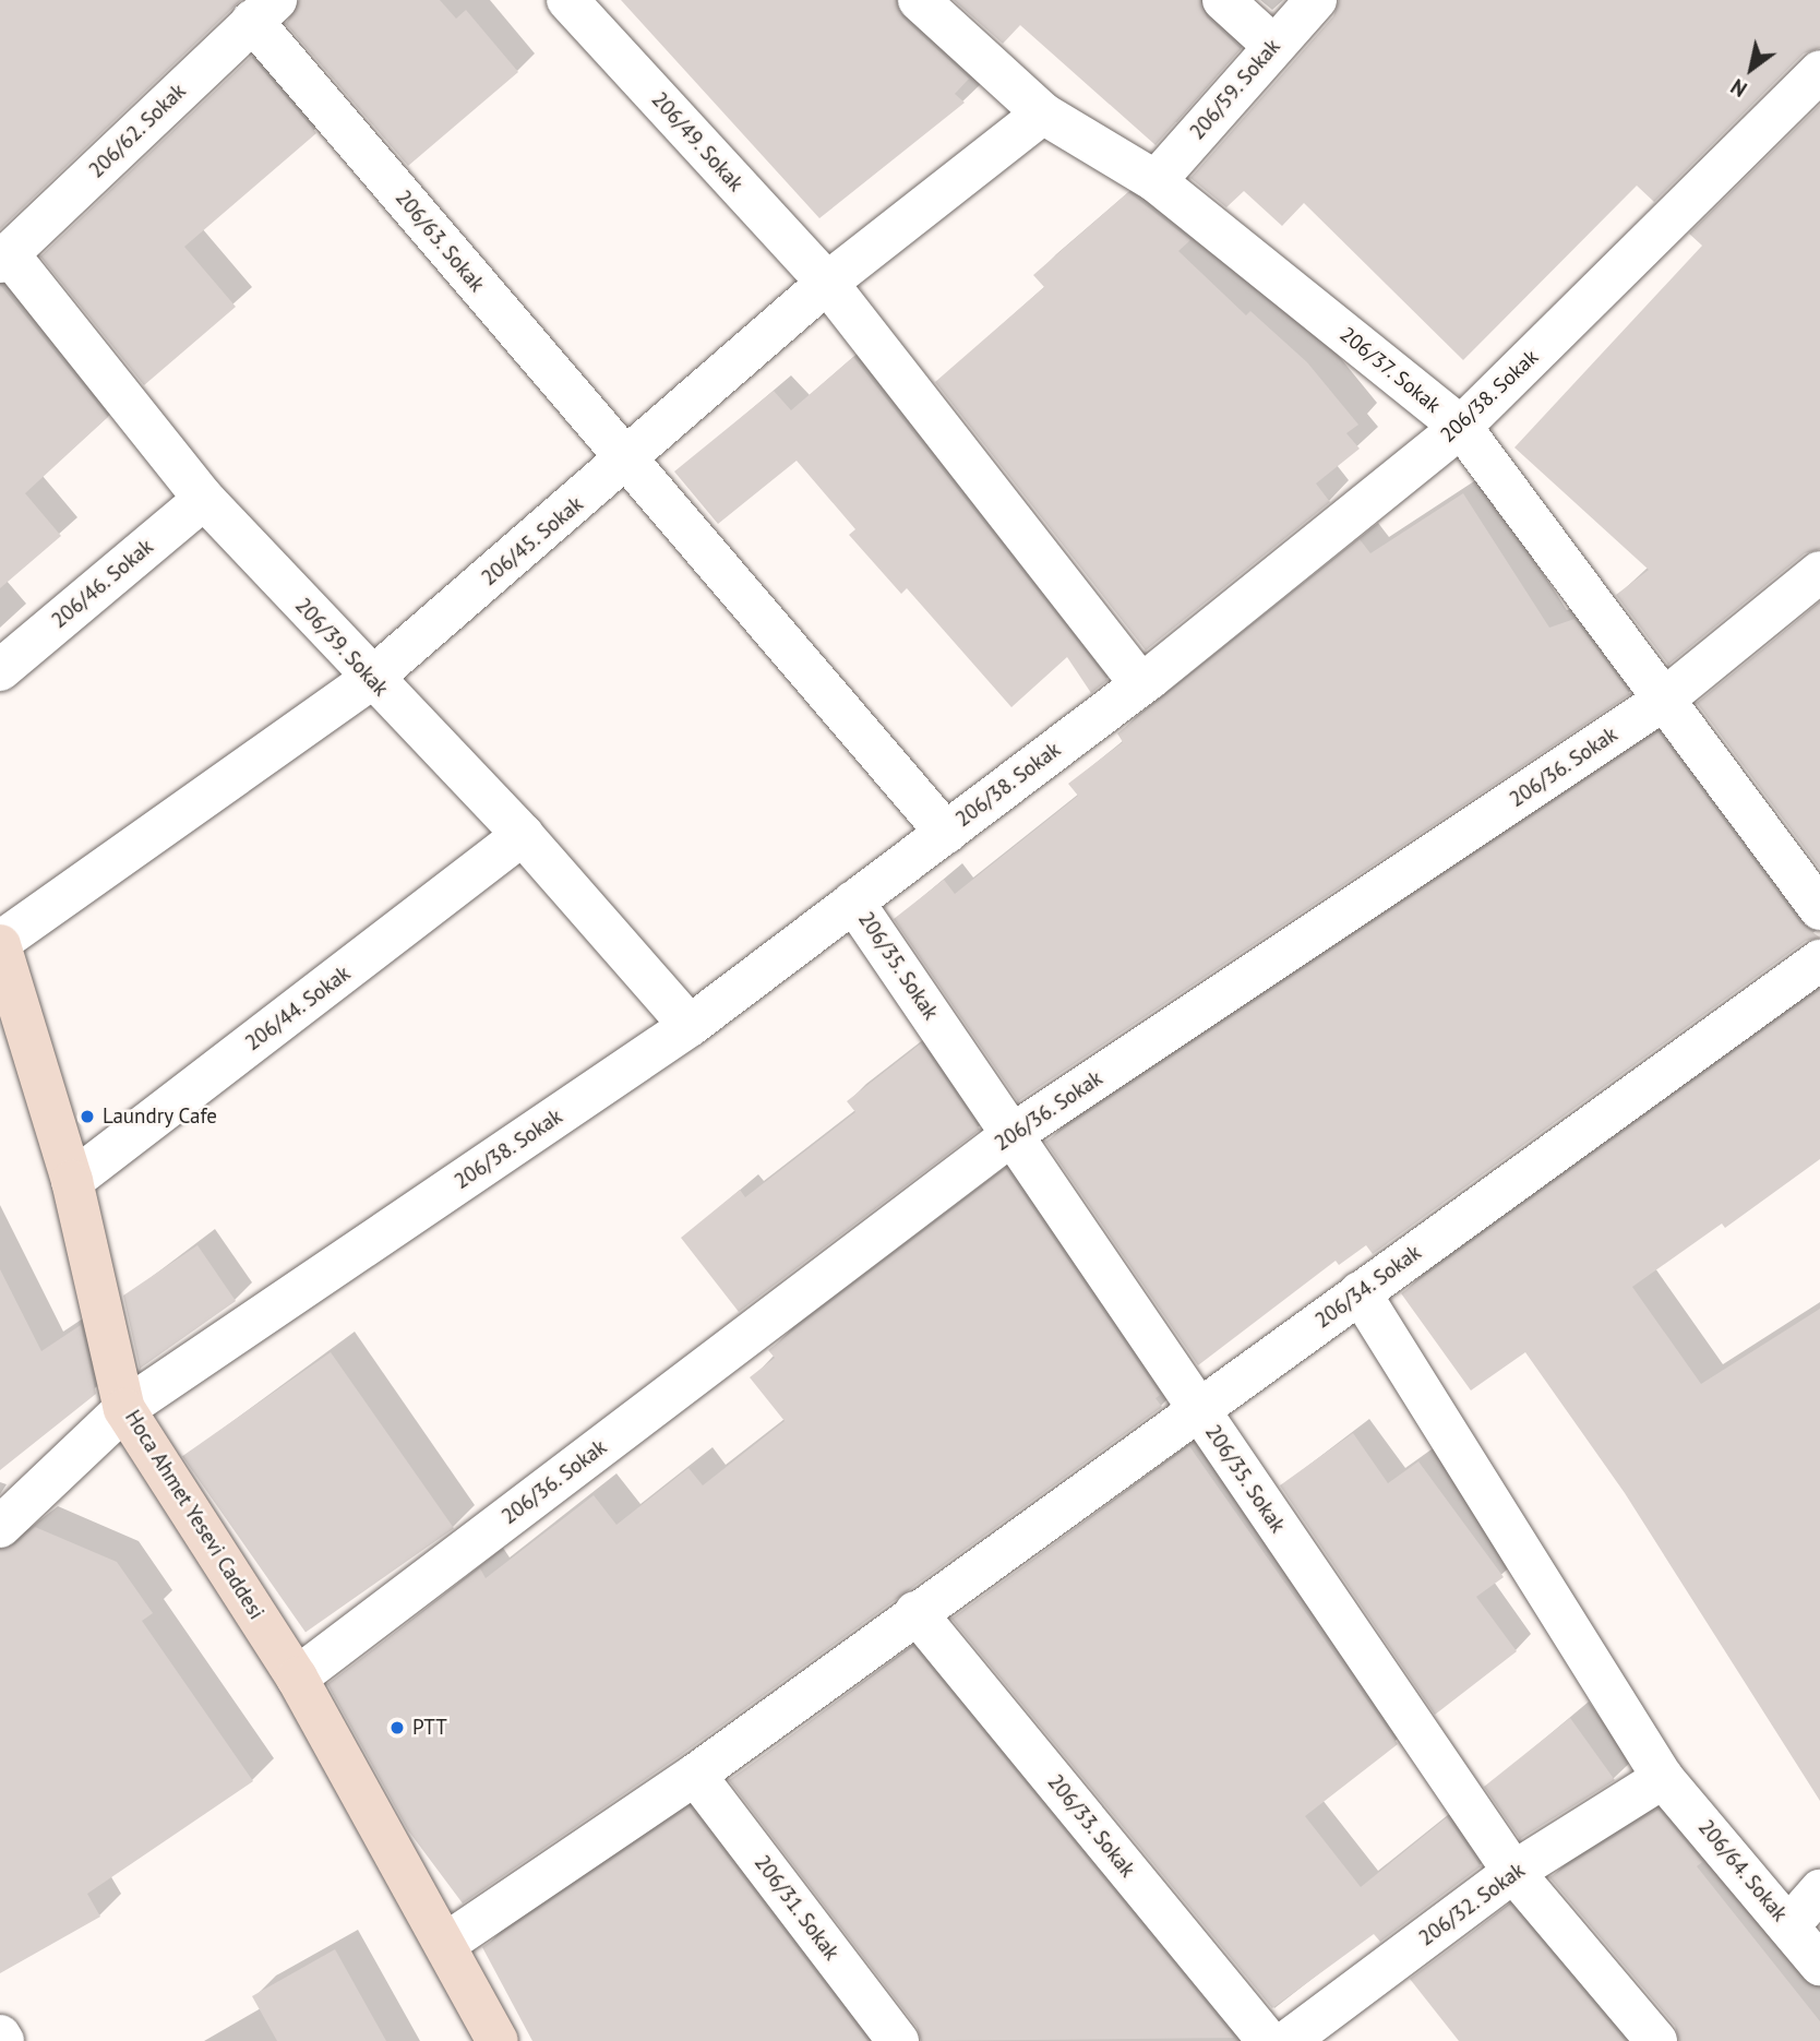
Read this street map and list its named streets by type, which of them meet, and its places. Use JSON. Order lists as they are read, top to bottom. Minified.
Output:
{"streets":{"main road":["Hoca Ahmet Yesevi Caddesi"],"street":["206/59. Sokak","206/62. Sokak","206/49. Sokak","206/63. Sokak","206/37. Sokak","206/38. Sokak","206/45. Sokak","206/46. Sokak","206/39. Sokak","206/36. Sokak","206/35. Sokak","206/44. Sokak","206/34. Sokak","206/33. Sokak","206/64. Sokak","206/32. Sokak","206/31. Sokak"]},"crossings":[["206/59. Sokak","206/37. Sokak"],["206/62. Sokak","206/63. Sokak"],["206/62. Sokak","206/39. Sokak"],["206/49. Sokak","206/38. Sokak"],["206/49. Sokak","206/45. Sokak"],["206/63. Sokak","206/38. Sokak"],["206/63. Sokak","206/45. Sokak"],["206/37. Sokak","206/38. Sokak"],["206/37. Sokak","206/45. Sokak"],["206/37. Sokak","206/36. Sokak"],["206/38. Sokak","206/39. Sokak"],["206/38. Sokak","206/35. Sokak"],["206/38. Sokak","Hoca Ahmet Yesevi Caddesi"],["206/45. Sokak","206/39. Sokak"],["206/45. Sokak","Hoca Ahmet Yesevi Caddesi"],["206/46. Sokak","206/39. Sokak"],["206/39. Sokak","206/44. Sokak"],["206/36. Sokak","206/35. Sokak"],["206/36. Sokak","Hoca Ahmet Yesevi Caddesi"],["206/35. Sokak","206/34. Sokak"],["206/35. Sokak","206/32. Sokak"],["206/44. Sokak","Hoca Ahmet Yesevi Caddesi"],["206/34. Sokak","Hoca Ahmet Yesevi Caddesi"],["206/34. Sokak","206/33. Sokak"],["206/34. Sokak","206/64. Sokak"],["206/34. Sokak","206/31. Sokak"],["206/64. Sokak","206/32. Sokak"]],"places":["Laundry Cafe","PTT"],"north":"bottom left"}
